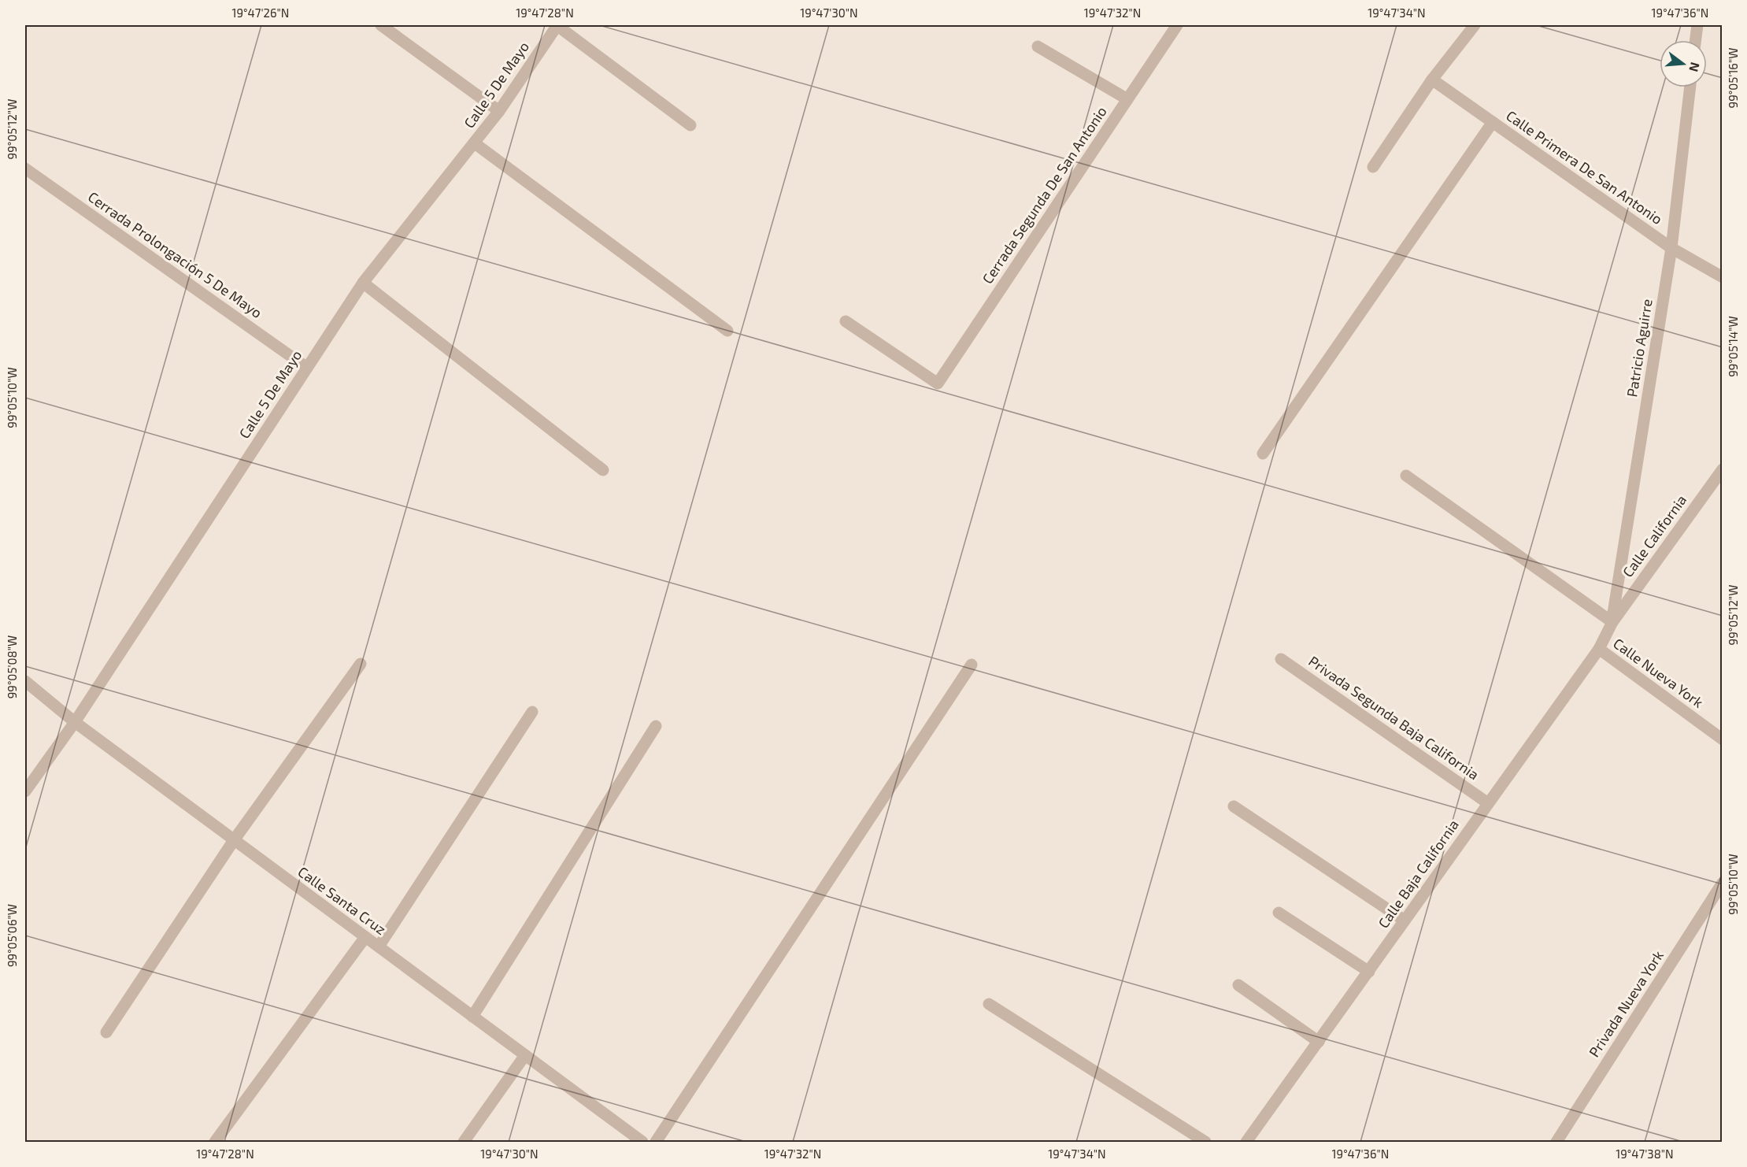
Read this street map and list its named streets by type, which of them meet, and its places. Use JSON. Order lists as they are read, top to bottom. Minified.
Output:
{"streets":{"street":["Calle 5 De Mayo","Calle Primera De San Antonio","Cerrada Segunda De San Antonio","Cerrada Prolongación 5 De Mayo","Patricio Aguirre","Calle California","Calle Nueva York","Privada Segunda Baja California","Calle Baja California","Calle Santa Cruz","Privada Nueva York"]},"crossings":[["Calle 5 De Mayo","Cerrada Prolongación 5 De Mayo"],["Calle 5 De Mayo","Calle Santa Cruz"],["Calle Primera De San Antonio","Patricio Aguirre"],["Patricio Aguirre","Calle California"],["Patricio Aguirre","Calle Baja California"],["Calle California","Calle Baja California"],["Calle Nueva York","Calle Baja California"],["Privada Segunda Baja California","Calle Baja California"]],"north":"right","coordinates":["19°47'26\"N","19°47'28\"N","19°47'30\"N","19°47'32\"N","19°47'34\"N","19°47'36\"N","99°05'16\"W","99°05'12\"W","99°05'14\"W","99°05'10\"W","99°05'08\"W","99°05'06\"W","19°47'38\"N"]}
